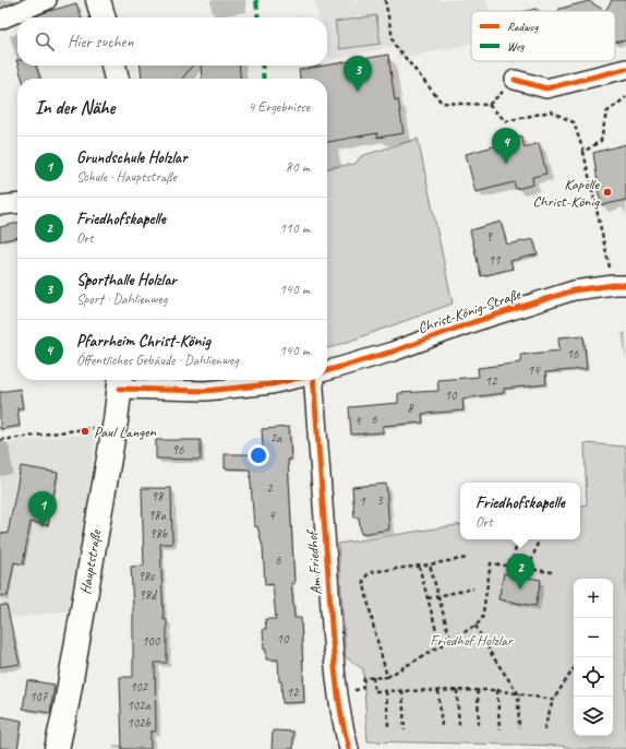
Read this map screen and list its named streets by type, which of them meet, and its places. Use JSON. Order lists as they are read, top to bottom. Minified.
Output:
{"streets":{"main road":["Hauptstraße"],"street":["Christ-König-Straße","Am Friedhof"]},"parks":["Friedhof Holzlar"],"places":["Kapelle Christ-König","Paul Langen"],"house_numbers":["9","11","16","14","12","10","8","6","4","2a","96","2","98","3","1","98a","4","98b","6","98c","98d","10","100","102","12","107","102a","102b"],"legend":["Radweg","Weg"],"page":{"search":"Hier suchen","pins":["3","4","1","2"],"heading":["In der Nähe","4 Ergebnisse"],"list":[{"mark":"1","name":"Grundschule Holzlar","note":"Schule · Hauptstraße","value":"80 m"},{"mark":"2","name":"Friedhofskapelle","note":"Ort","value":"110 m"},{"mark":"3","name":"Sporthalle Holzlar","note":"Sport · Dahlienweg","value":"140 m"},{"mark":"4","name":"Pfarrheim Christ-König","note":"Öffentliches Gebäude · Dahlienweg","value":"140 m"}],"popup":["Friedhofskapelle","Ort"],"map_buttons":["+","−"]}}
